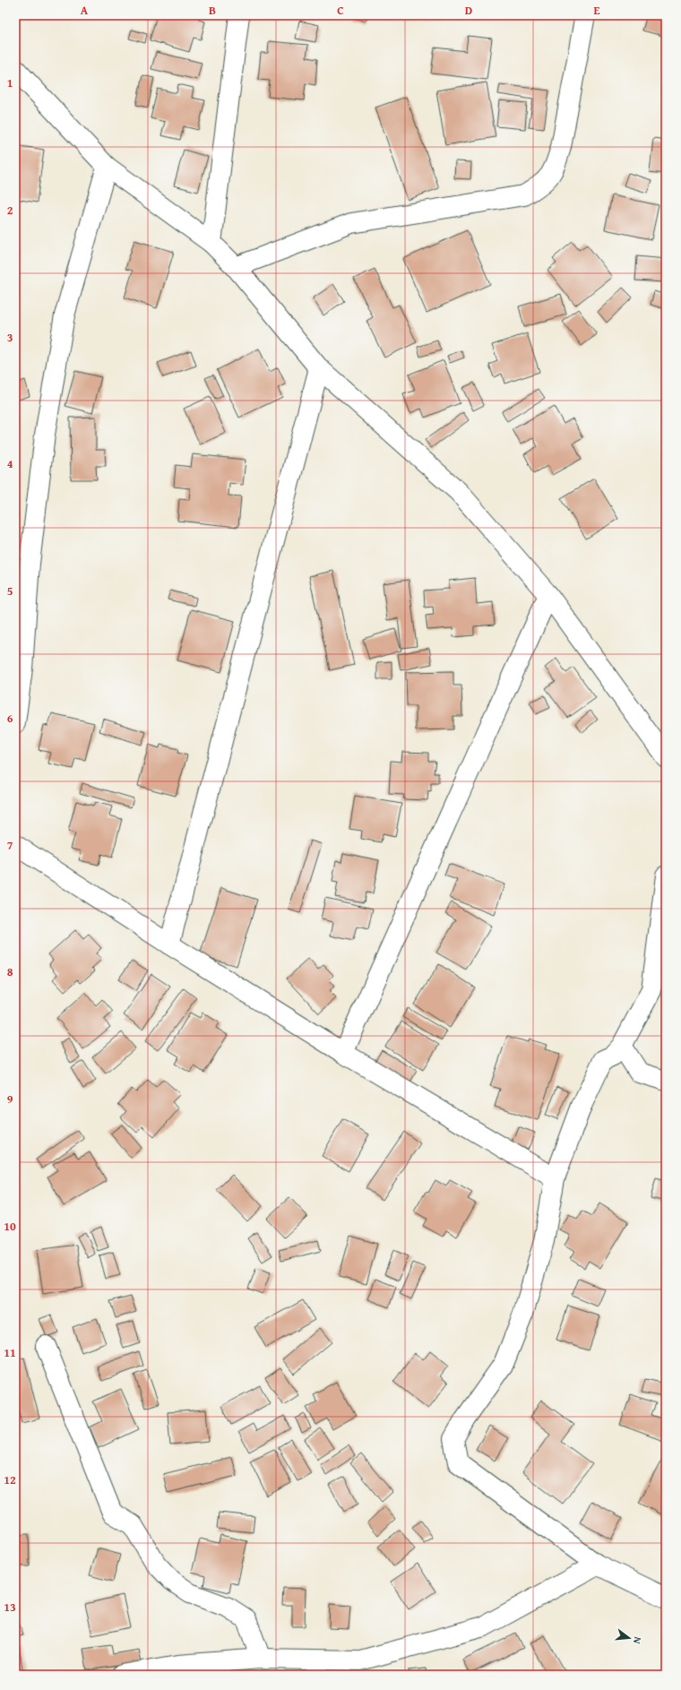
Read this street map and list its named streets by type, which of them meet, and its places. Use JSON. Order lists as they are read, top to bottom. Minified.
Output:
{"north":"right","grid":{"columns":["A","B","C","D","E"],"rows":["1","2","3","4","5","6","7","8","9","10","11","12","13"]}}
